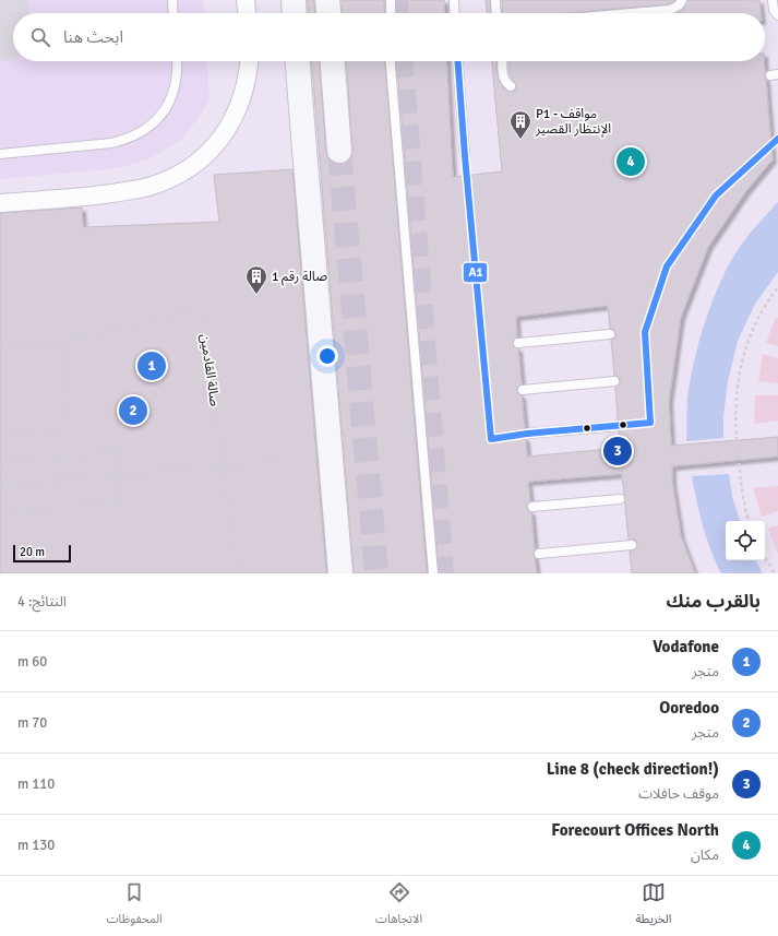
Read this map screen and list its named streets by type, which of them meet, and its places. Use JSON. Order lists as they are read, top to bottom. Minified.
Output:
{"streets":{"path":["صالة القادمين"]},"places":{"building":["P1 - مواقف الإنتظار القصير","صالة رقم 1"]},"lines":["transit line A1"],"scale_bar":"20 m","page":{"search":"ابحث هنا","pins":["4","1","2","3"],"scale":"20 m","heading":["بالقرب منك","النتائج: 4"],"list":[{"mark":"1","name":"Vodafone","note":"متجر","value":"60 m"},{"mark":"2","name":"Ooredoo","note":"متجر","value":"70 m"},{"mark":"3","name":"Line 8 (check direction!)","note":"موقف حافلات","value":"110 m"},{"mark":"4","name":"Forecourt Offices North","note":"مكان","value":"130 m"}],"nav":["الخريطة","الاتجاهات","المحفوظات"]}}
